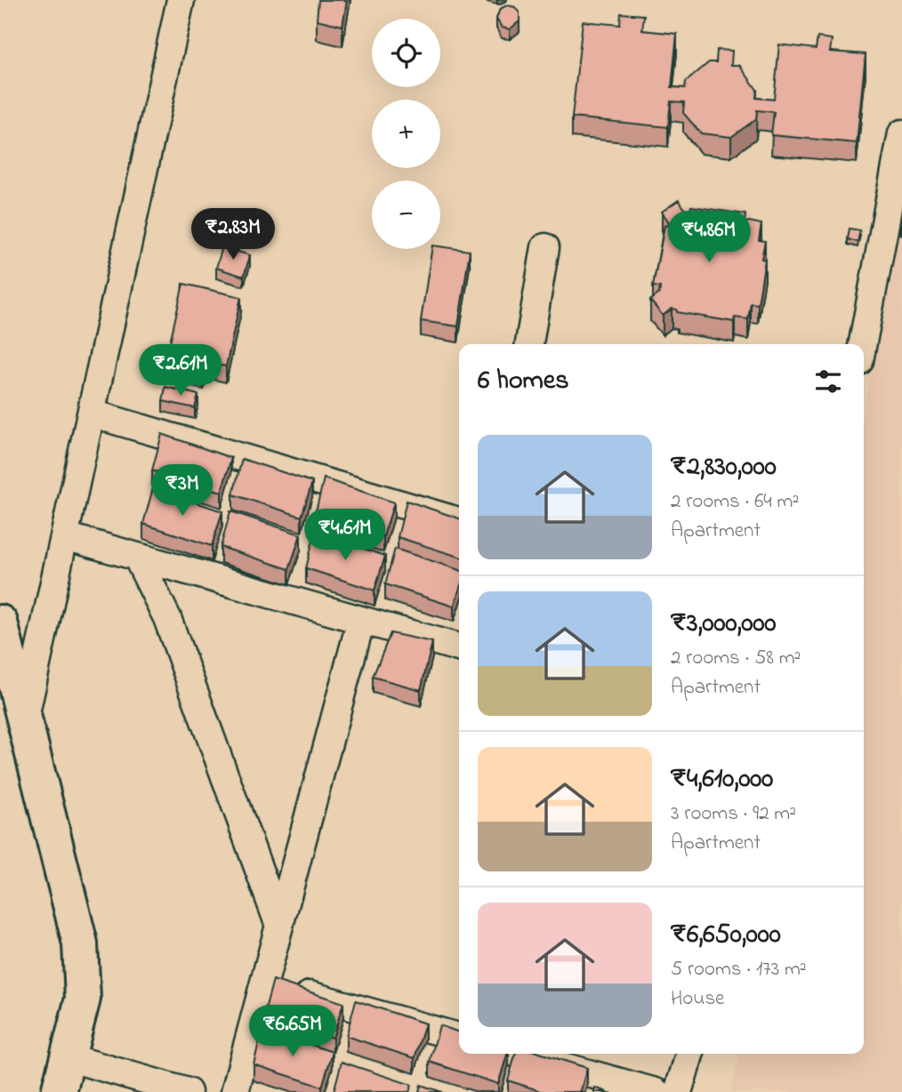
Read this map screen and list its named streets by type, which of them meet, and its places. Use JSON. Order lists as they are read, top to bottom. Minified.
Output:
{"page":{"map_buttons":["+","−"],"price":["₹2.83M","₹4.86M","₹2.61M","₹3M","₹4.61M","₹6.65M"],"heading":"6 homes","list":[{"name":"₹2,830,000","note":"2 rooms · 64 m² · Apartment"},{"name":"₹3,000,000","note":"2 rooms · 58 m² · Apartment"},{"name":"₹4,610,000","note":"3 rooms · 92 m² · Apartment"},{"name":"₹6,650,000","note":"5 rooms · 173 m² · House"}]}}
